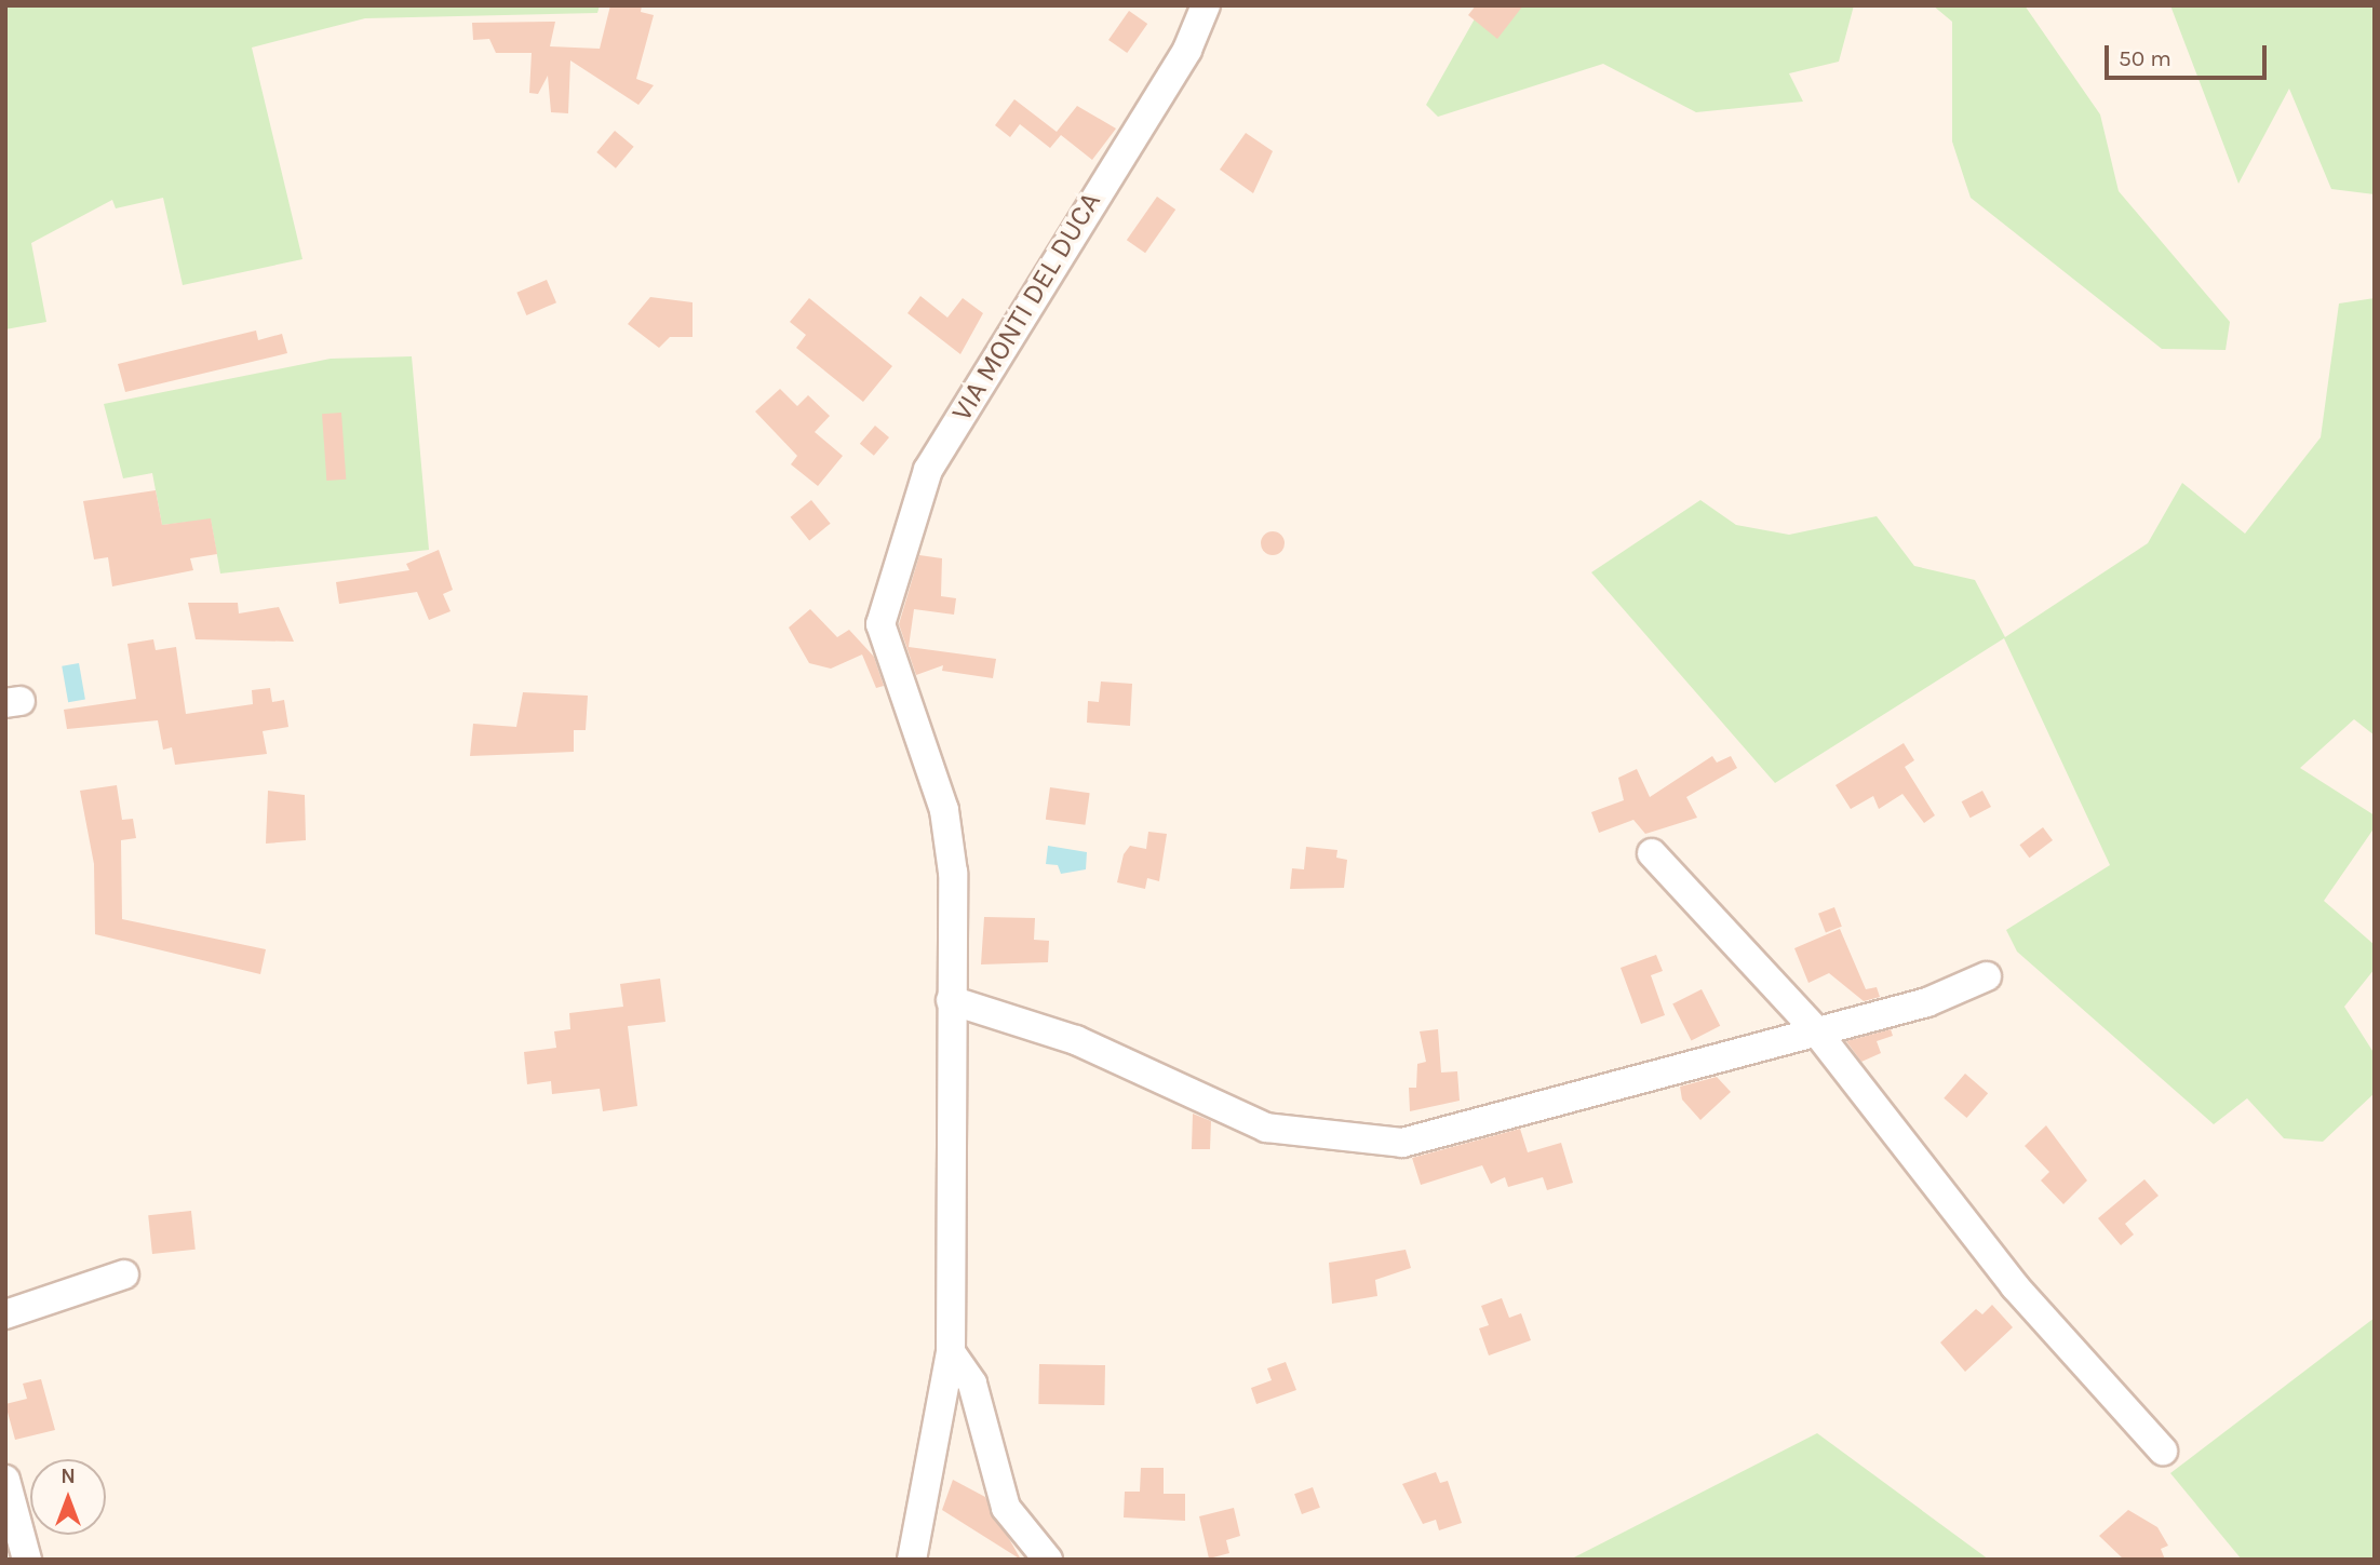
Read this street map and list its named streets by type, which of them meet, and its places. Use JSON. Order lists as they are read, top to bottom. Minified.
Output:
{"streets":{"street":["VIA MONTI DEL DUCA"]},"scale_bar":"50 m","north":"top"}
